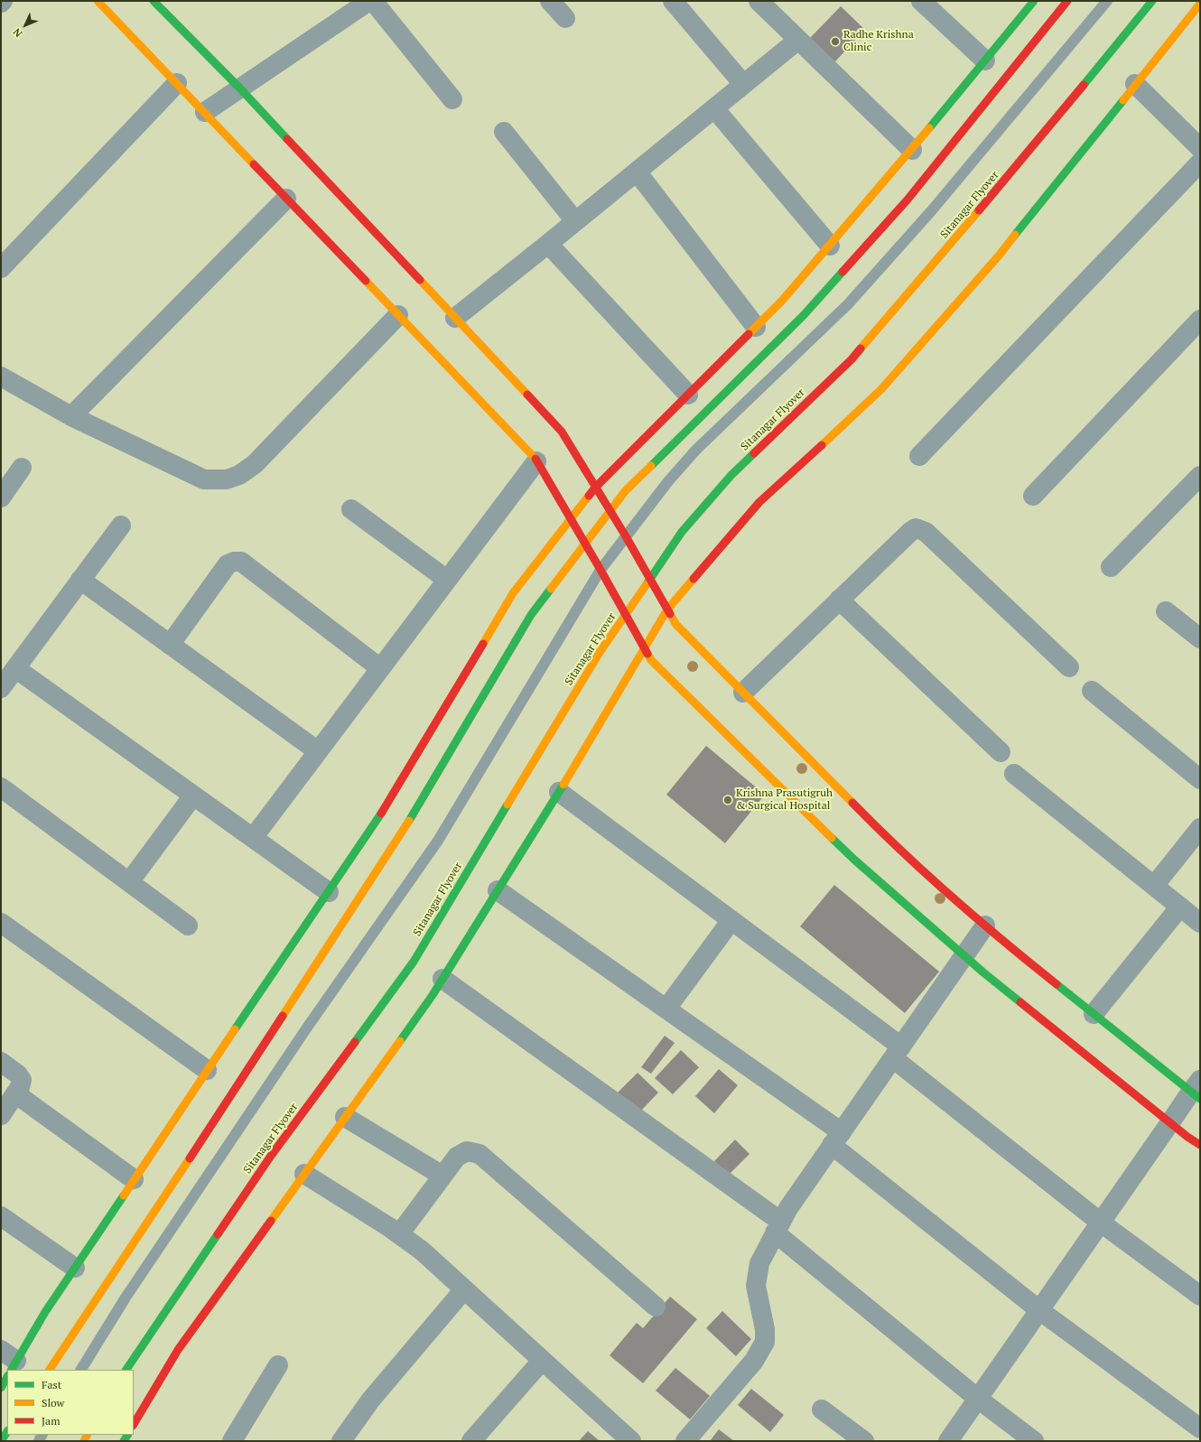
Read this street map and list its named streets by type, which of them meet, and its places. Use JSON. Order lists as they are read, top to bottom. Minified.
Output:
{"streets":{"street":["Sitanagar Flyover"]},"places":["Radhe Krishna Clinic","Krishna Prasutigruh & Surgical Hospital"],"legend":["Fast","Slow","Jam"],"north":"bottom left"}
